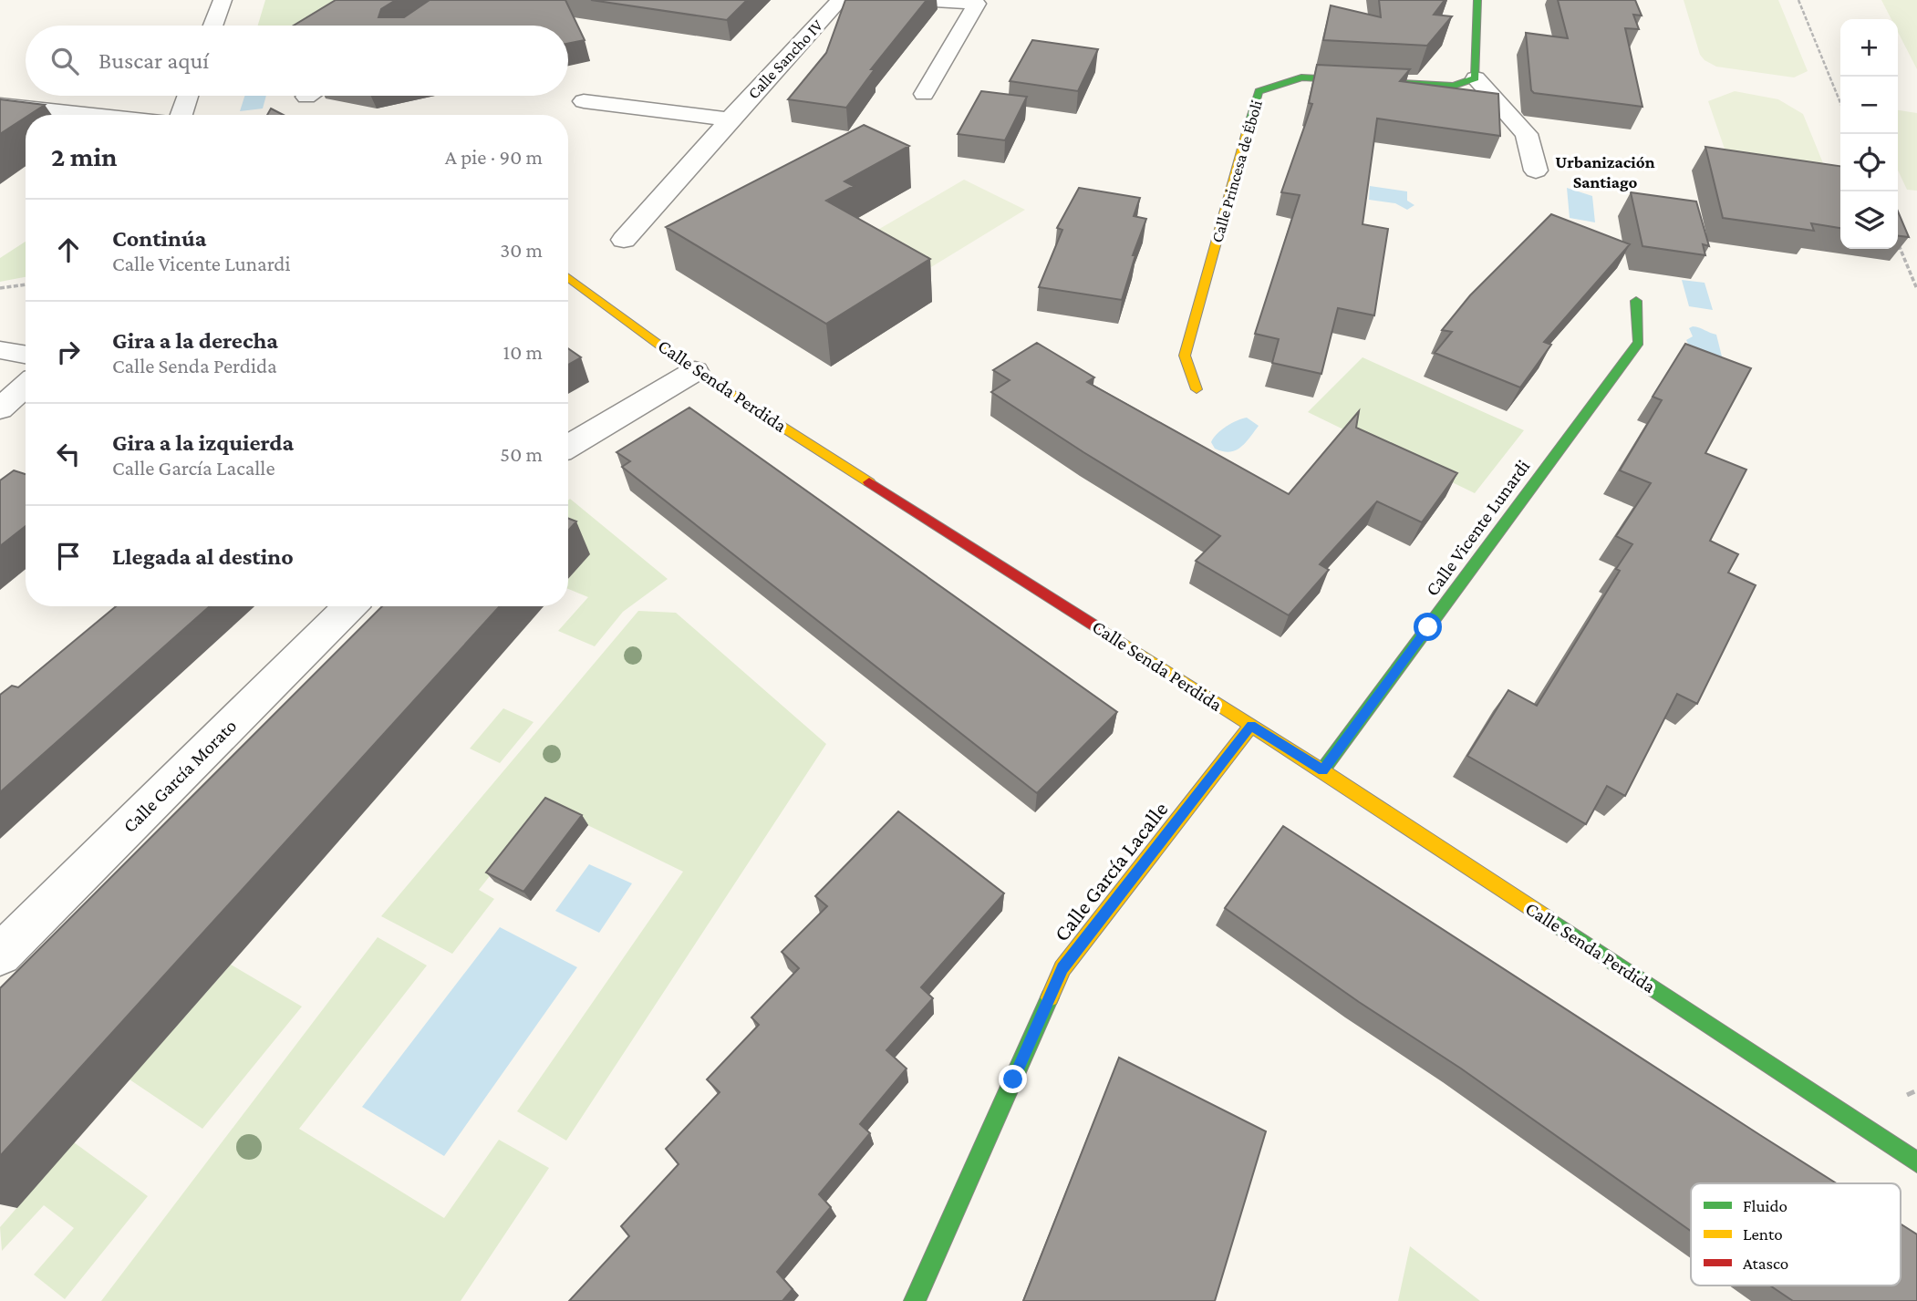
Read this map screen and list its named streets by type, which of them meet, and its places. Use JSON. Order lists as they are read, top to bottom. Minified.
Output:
{"streets":{"street":["Calle Sancho IV","Calle Princesa de Éboli","Calle Senda Perdida","Calle Vicente Lunardi","Calle García Morato","Calle García Lacalle"]},"crossings":[["Calle Senda Perdida","Calle Vicente Lunardi"],["Calle Senda Perdida","Calle García Lacalle"]],"districts":["Urbanización Santiago"],"legend":["Fluido","Lento","Atasco"],"page":{"map_buttons":["+","−"],"search":"Buscar aquí","heading":["2 min","A pie · 90 m"],"list":[["Continúa","Calle Vicente Lunardi","30 m"],["Gira a la derecha","Calle Senda Perdida","10 m"],["Gira a la izquierda","Calle García Lacalle","50 m"],"Llegada al destino"]}}
